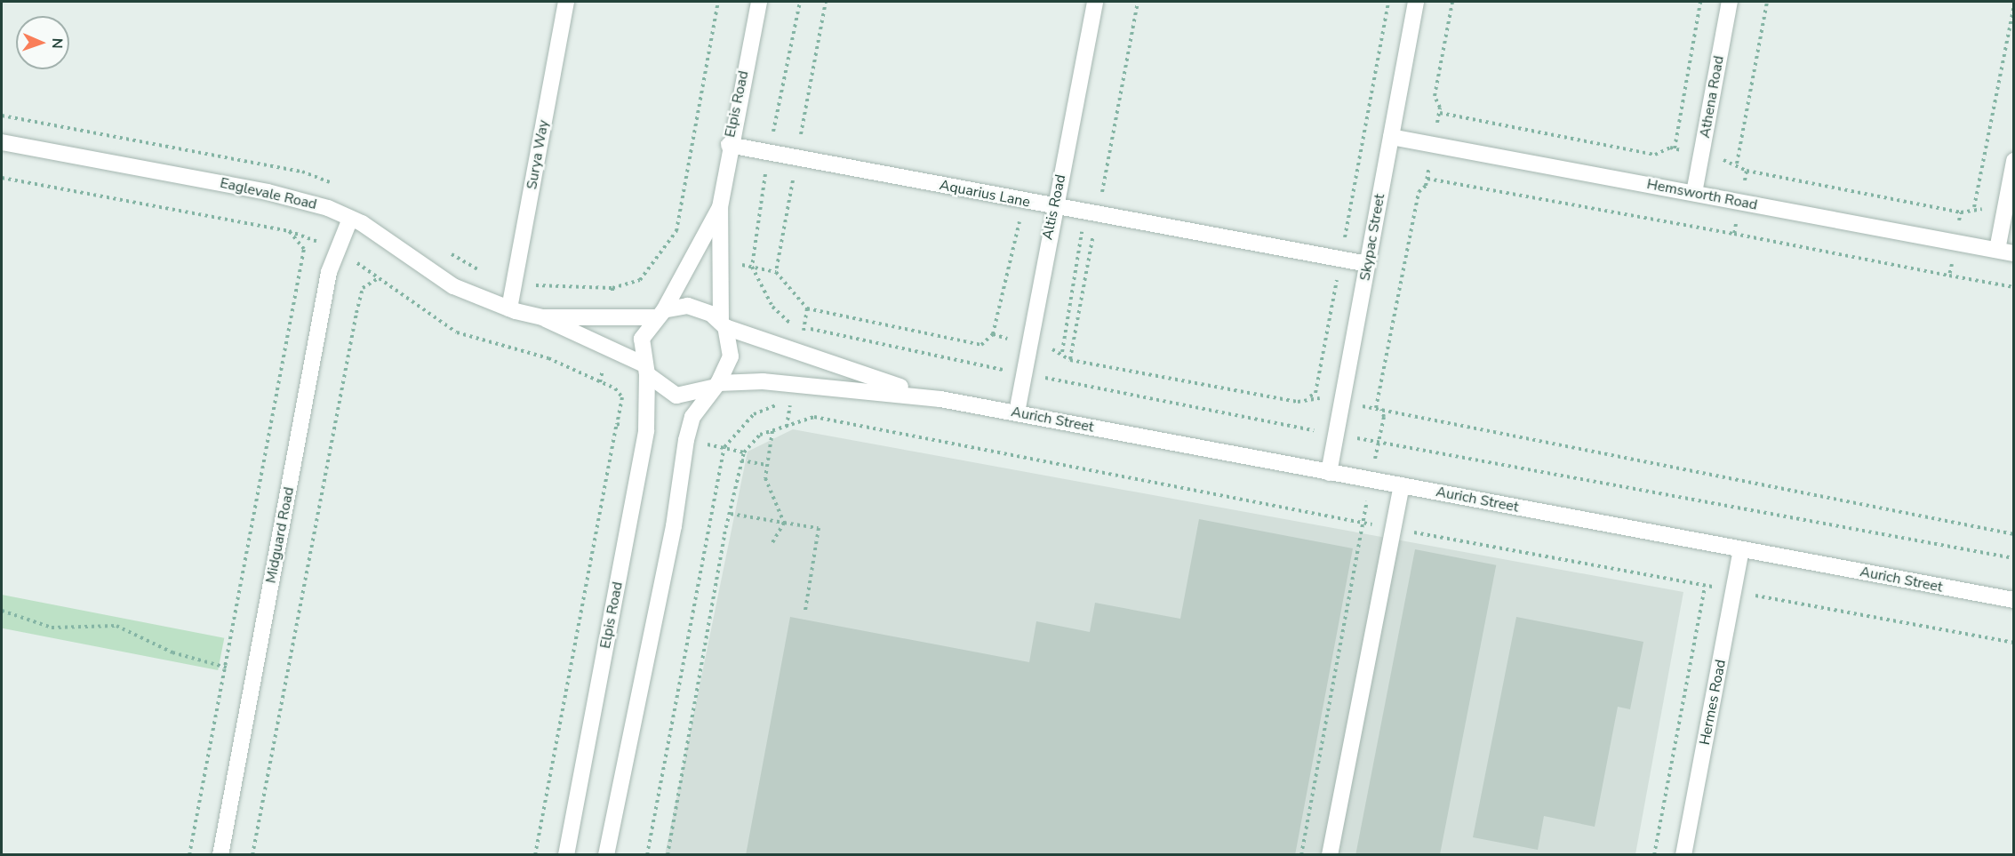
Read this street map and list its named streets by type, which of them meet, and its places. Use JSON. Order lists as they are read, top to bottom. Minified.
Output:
{"streets":{"street":["Athena Road","Elpis Road","Surya Way","Eaglevale Road","Aquarius Lane","Hemsworth Road","Altis Road","Skypac Street","Aurich Street","Midguard Road","Hermes Road"]},"crossings":[["Athena Road","Hemsworth Road"],["Elpis Road","Eaglevale Road"],["Elpis Road","Aquarius Lane"],["Elpis Road","Aurich Street"],["Surya Way","Eaglevale Road"],["Eaglevale Road","Aurich Street"],["Eaglevale Road","Midguard Road"],["Aquarius Lane","Altis Road"],["Aquarius Lane","Skypac Street"],["Hemsworth Road","Skypac Street"],["Altis Road","Aurich Street"],["Skypac Street","Aurich Street"],["Aurich Street","Hermes Road"]],"north":"right"}
